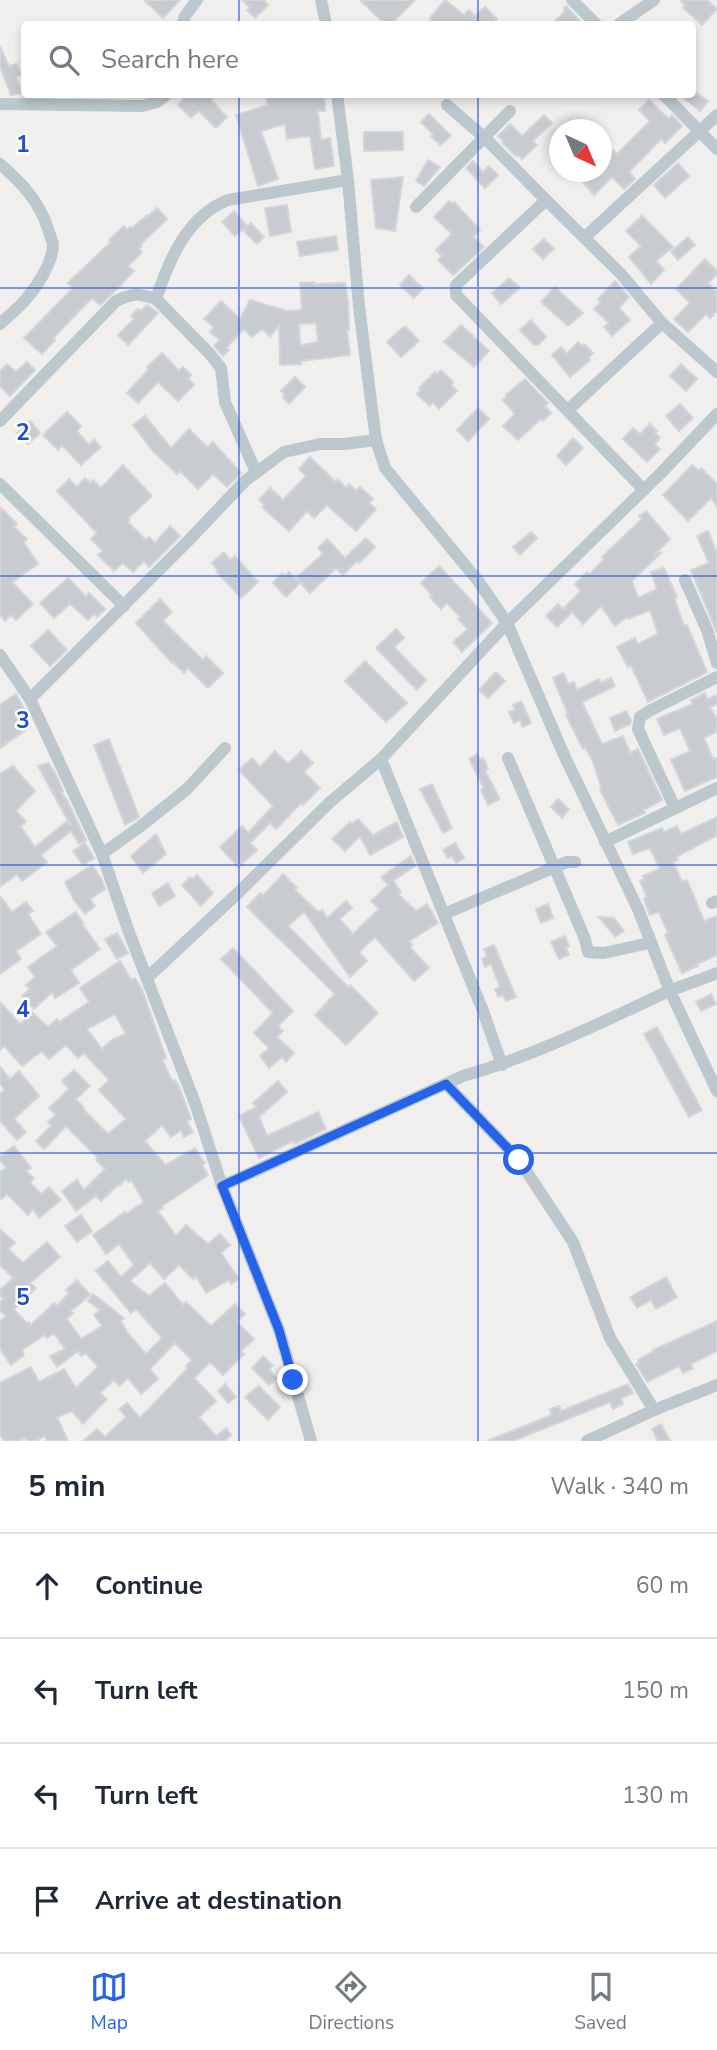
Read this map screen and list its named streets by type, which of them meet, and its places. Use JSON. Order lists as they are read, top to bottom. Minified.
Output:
{"north":"bottom right","page":{"search":"Search here","heading":["5 min","Walk · 340 m"],"list":[["Continue","60 m"],["Turn left","150 m"],["Turn left","130 m"],"Arrive at destination"],"nav":["Map","Directions","Saved"]},"grid":{"rows":["1","2","3","4","5"]}}
